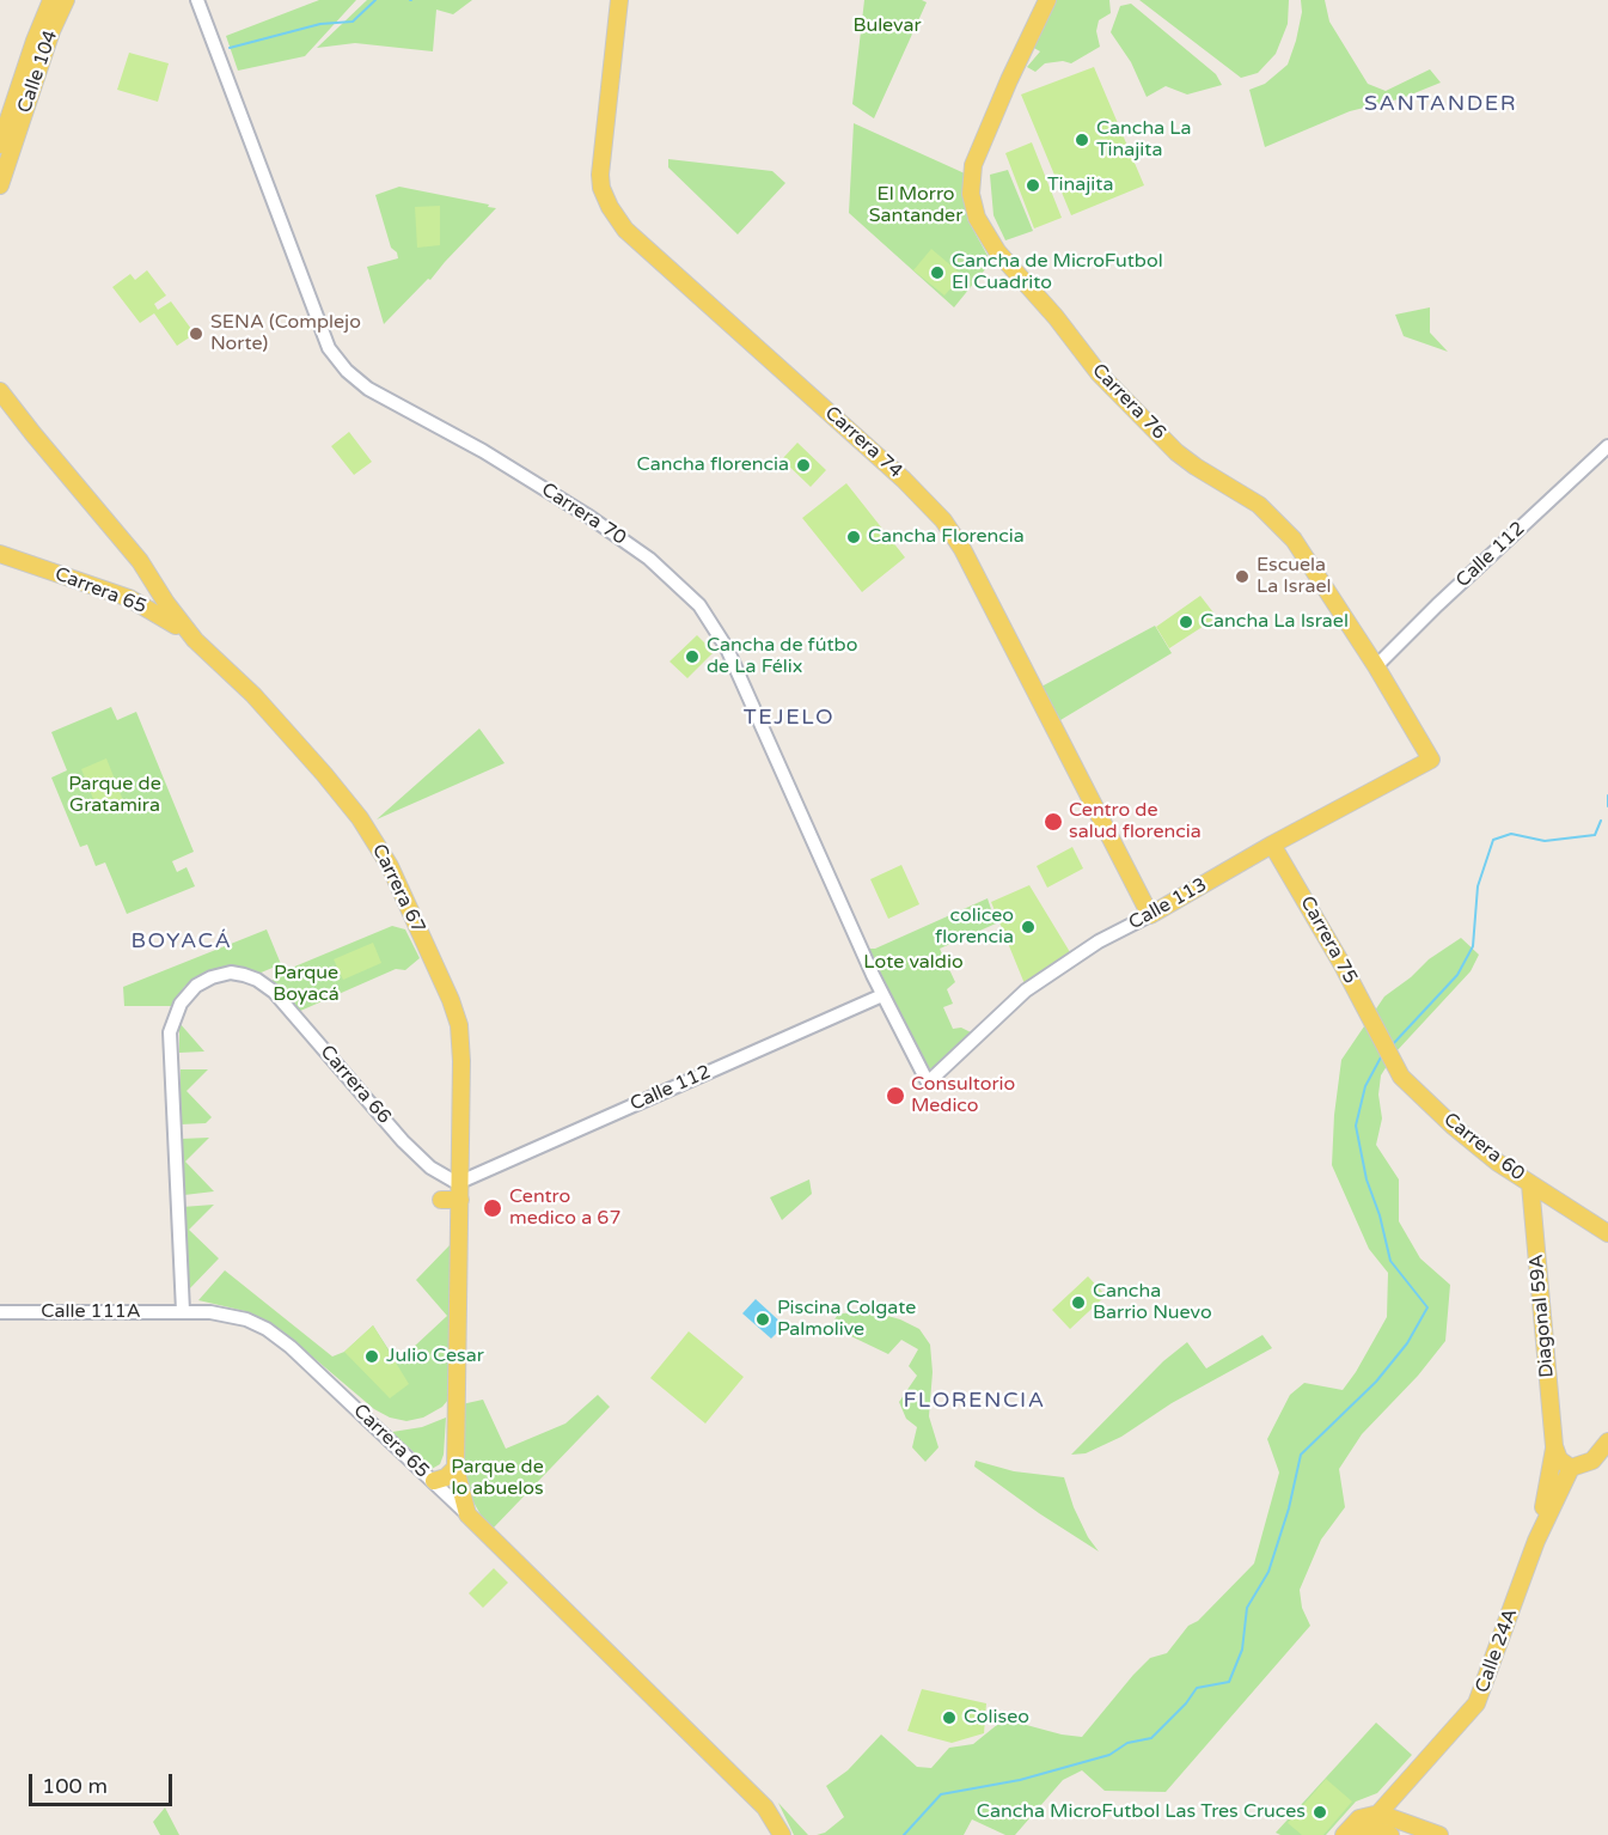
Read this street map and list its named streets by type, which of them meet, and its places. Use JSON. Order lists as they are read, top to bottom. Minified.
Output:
{"streets":{"main road":["Calle 104","Carrera 76","Carrera 74","Carrera 65","Carrera 67","Calle 113","Carrera 75","Carrera 60","Diagonal 59A","Calle 24A"],"street":["Carrera 70","Calle 112","Carrera 66","Calle 111A"]},"crossings":[["Carrera 76","Calle 112"],["Carrera 76","Calle 113"],["Carrera 74","Calle 113"],["Carrera 70","Calle 112"],["Carrera 70","Calle 113"],["Calle 112","Carrera 67"],["Calle 112","Carrera 66"],["Carrera 65","Carrera 67"],["Carrera 65","Carrera 66"],["Carrera 65","Calle 111A"],["Carrera 67","Carrera 66"],["Calle 113","Carrera 75"],["Carrera 75","Carrera 60"],["Carrera 66","Calle 111A"],["Carrera 60","Diagonal 59A"],["Diagonal 59A","Calle 24A"]],"districts":["SANTANDER","TEJELO","BOYACÁ","FLORENCIA"],"parks":["Bulevar","El Morro Santander","Parque de Gratamira","Lote valdio","Parque Boyacá","Parque de lo abuelos"],"places":["Cancha La Tinajita","Tinajita","Cancha de MicroFutbol El Cuadrito","SENA (Complejo Norte)","Cancha florencia","Cancha Florencia","Escuela La Israel","Cancha La Israel","Cancha de fútbo de La Félix","Centro de salud florencia","coliceo florencia","Consultorio Medico","Centro medico a 67","Cancha Barrio Nuevo","Piscina Colgate Palmolive","Julio Cesar","Coliseo","Cancha MicroFutbol Las Tres Cruces"],"scale_bar":"100 m"}
